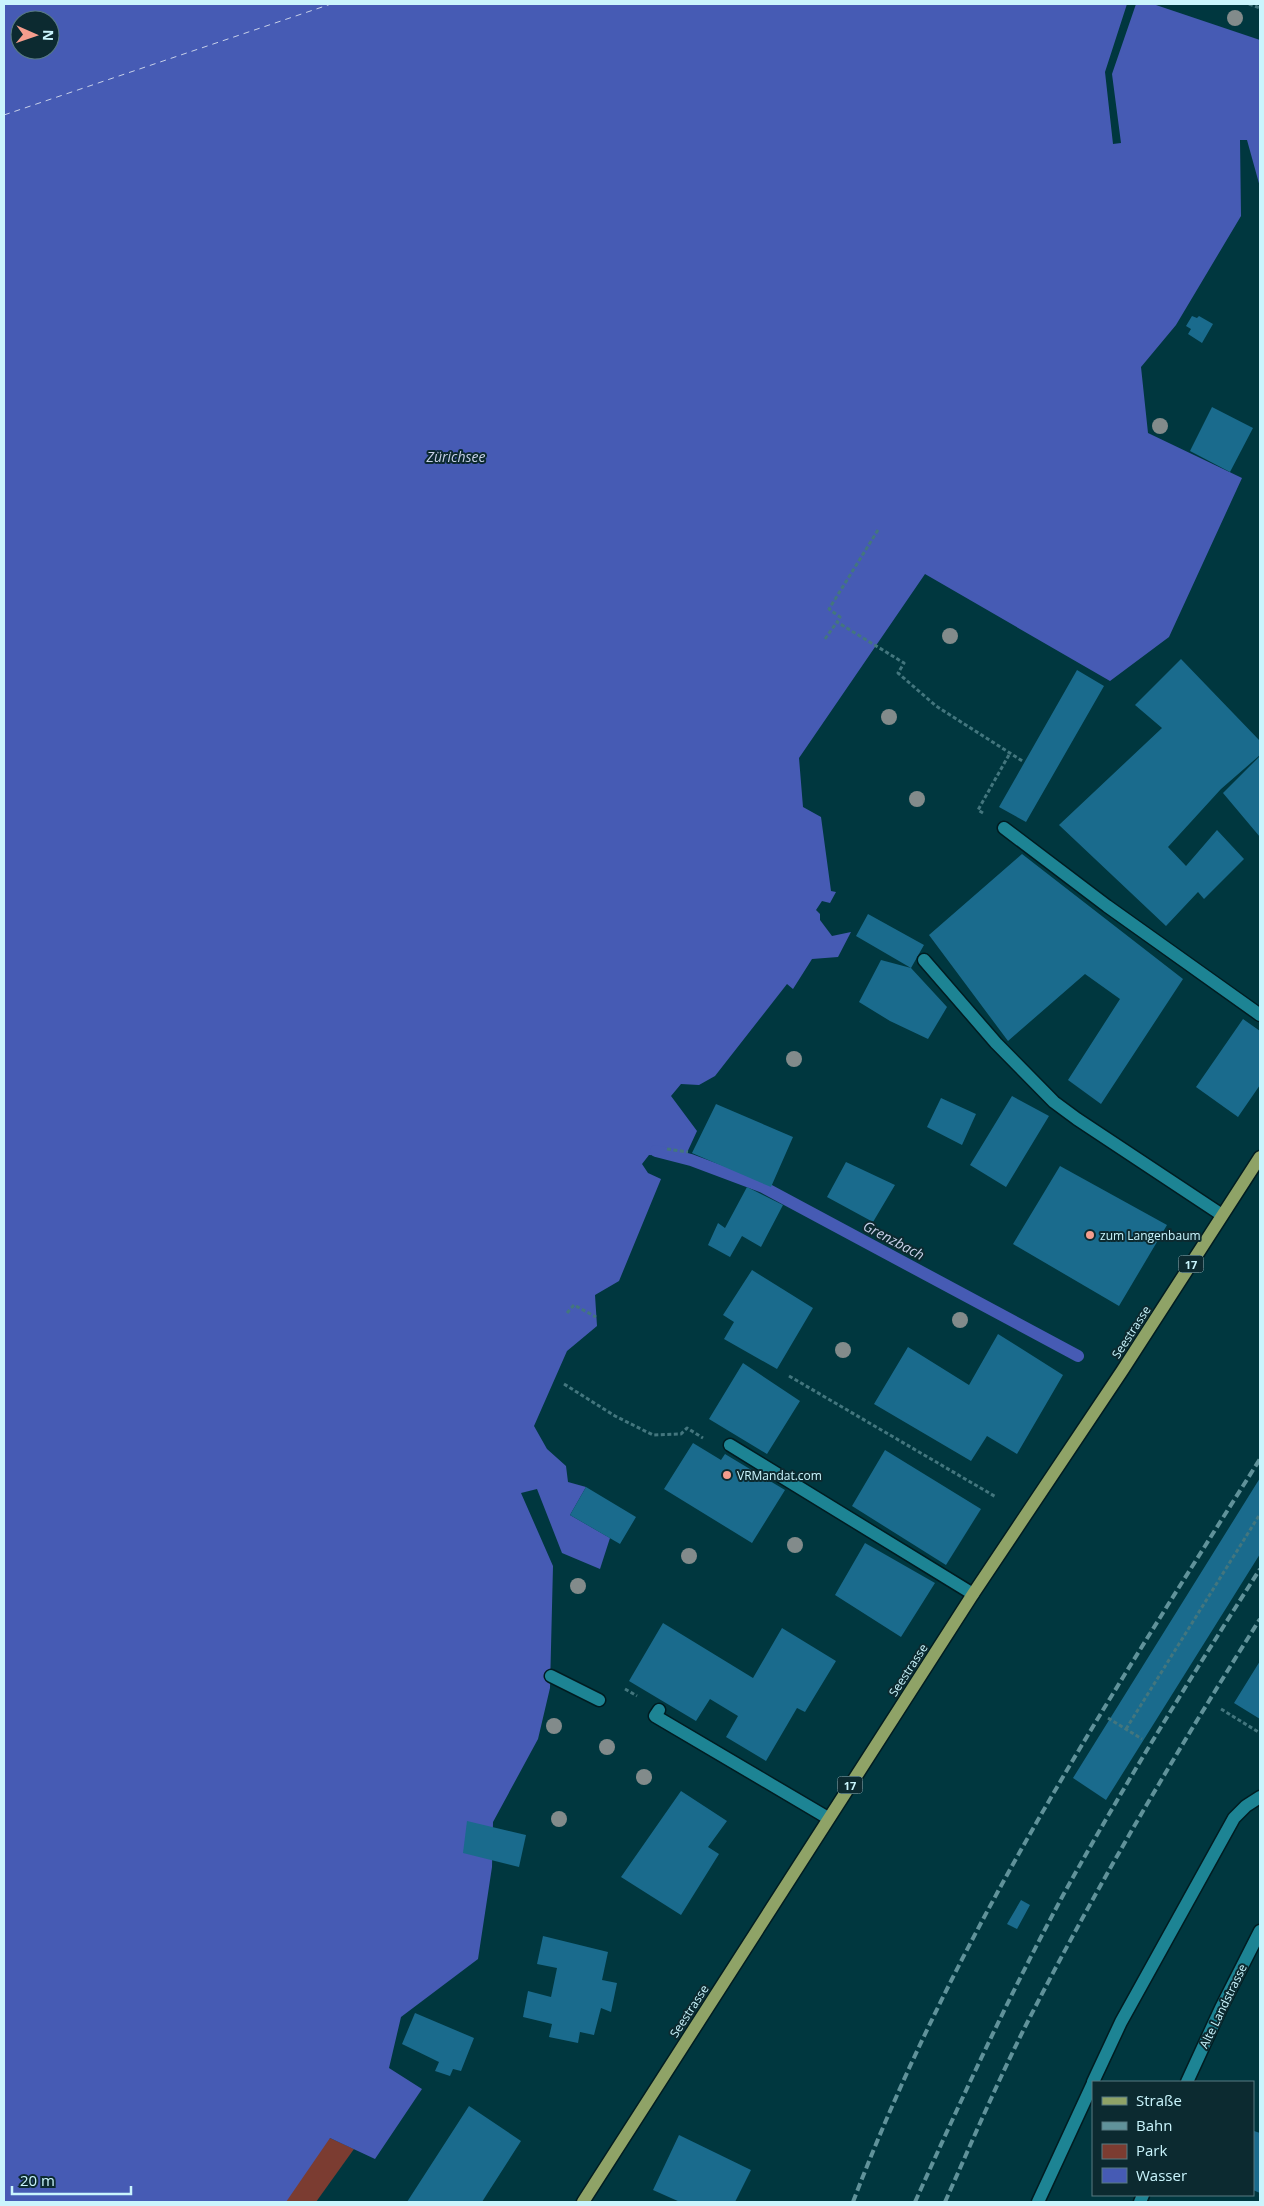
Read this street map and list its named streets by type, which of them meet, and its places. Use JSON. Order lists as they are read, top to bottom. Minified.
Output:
{"streets":{"main road":["17","Seestrasse"],"street":["Alte Landstrasse"]},"water":["Zürichsee","Grenzbach"],"places":["zum Langenbaum","VRMandat.com"],"legend":["Straße","Bahn","Park","Wasser"],"scale_bar":"20 m","north":"right"}
